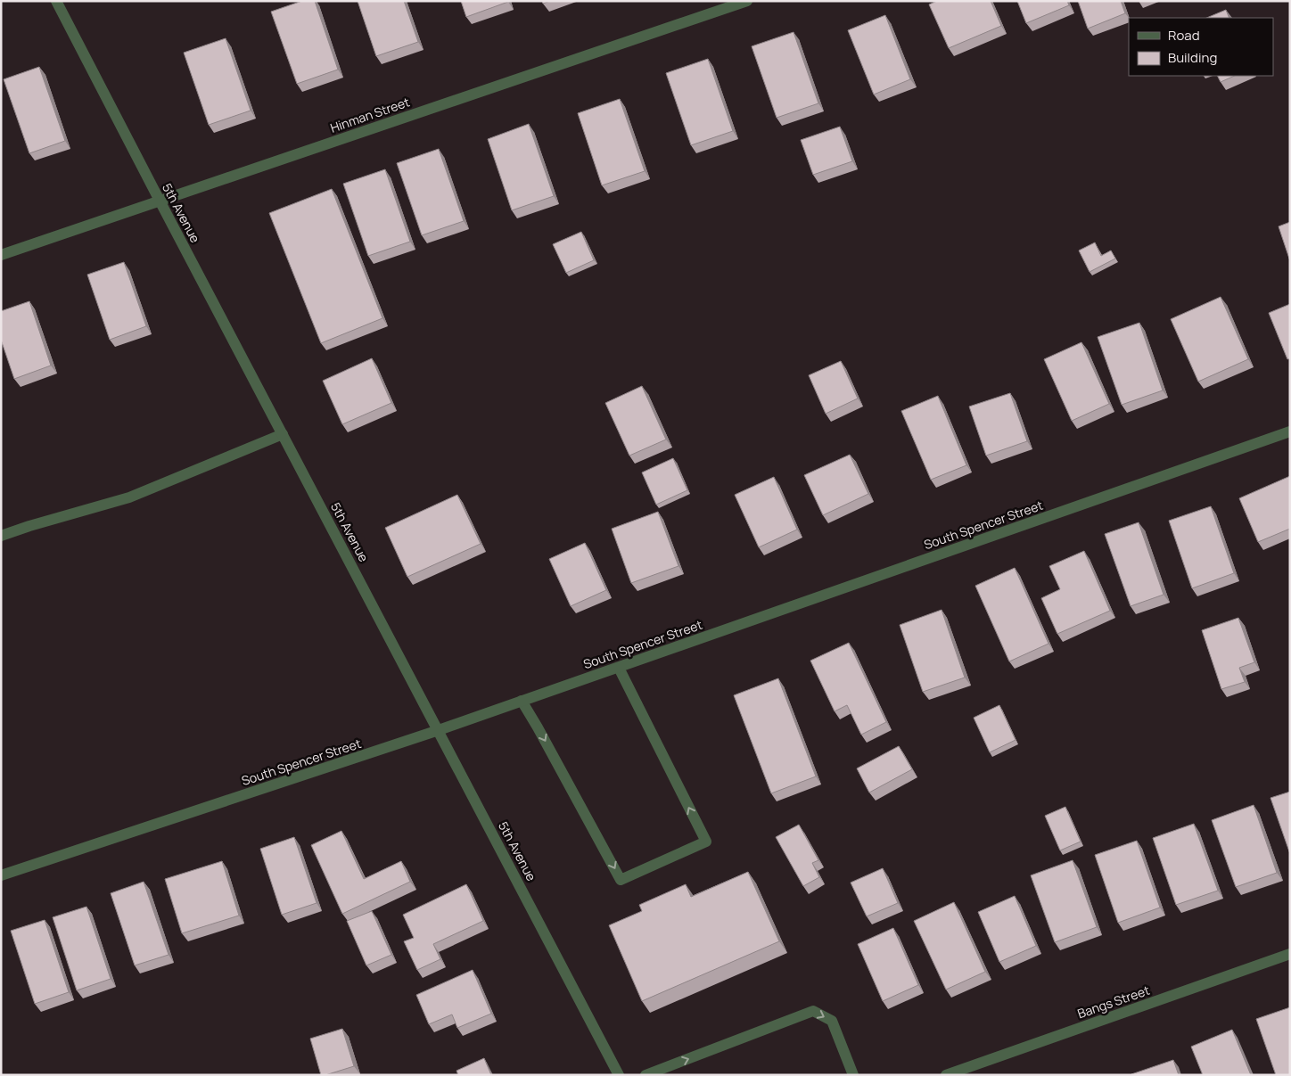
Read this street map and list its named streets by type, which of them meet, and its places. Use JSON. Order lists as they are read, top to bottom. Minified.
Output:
{"streets":{"street":["Hinman Street","5th Avenue","South Spencer Street","Bangs Street"]},"crossings":[["Hinman Street","5th Avenue"],["5th Avenue","South Spencer Street"]],"legend":["Road","Building"]}
